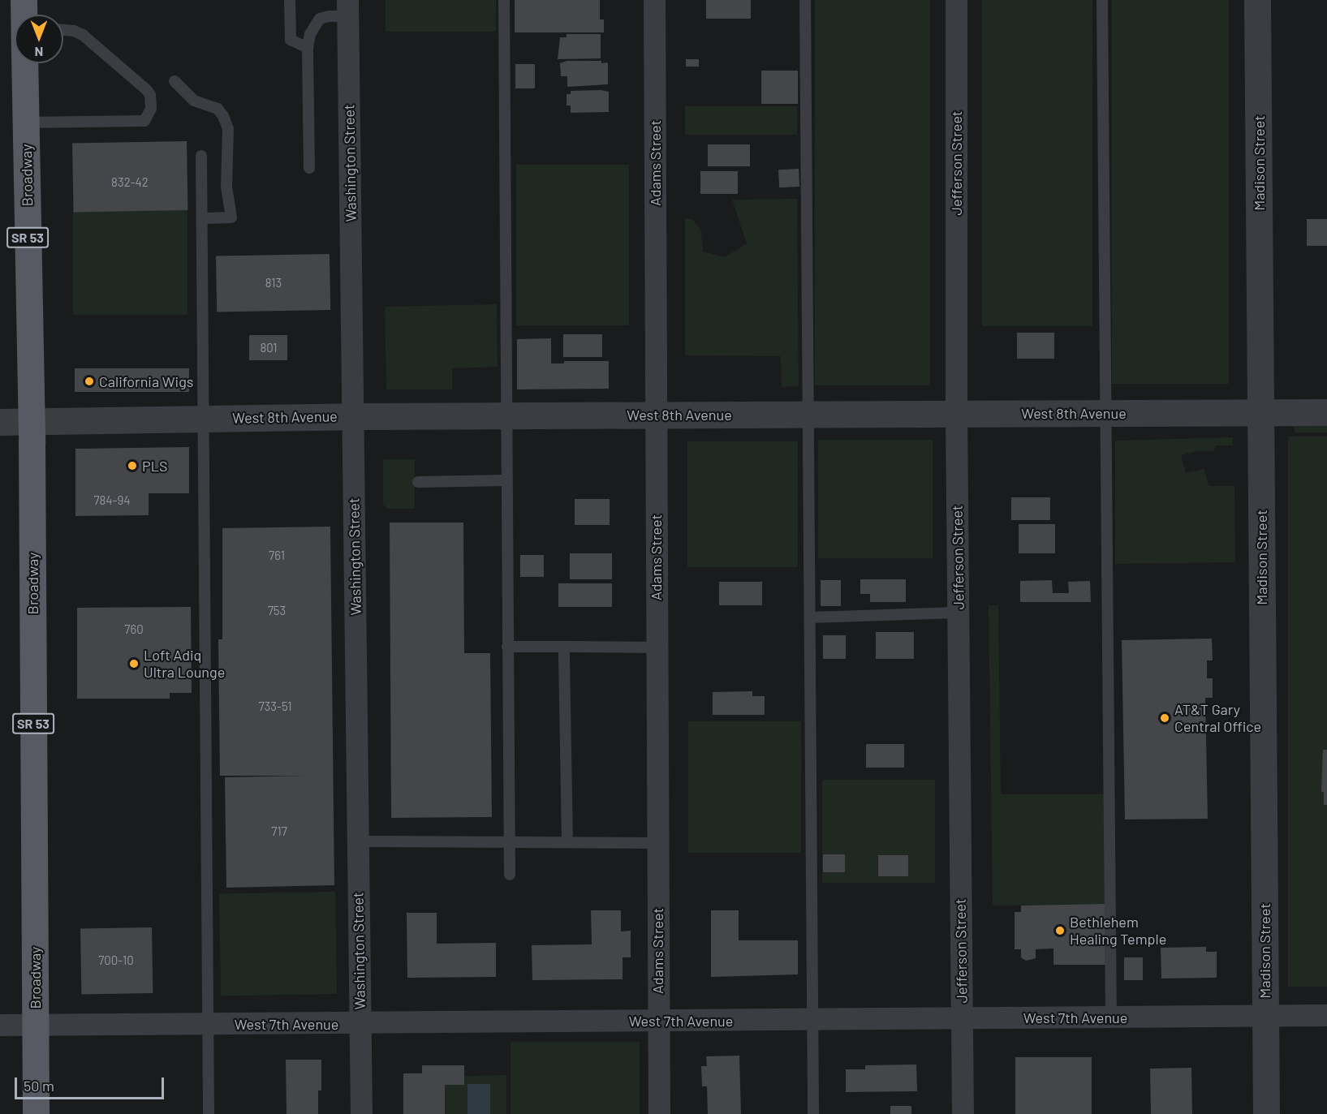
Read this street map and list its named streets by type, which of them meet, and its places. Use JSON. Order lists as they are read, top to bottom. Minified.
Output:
{"streets":{"main road":["Broadway","SR 53"],"street":["Washington Street","Adams Street","Jefferson Street","Madison Street","West 8th Avenue","West 7th Avenue"]},"crossings":[["Washington Street","West 8th Avenue"],["Washington Street","West 7th Avenue"],["Adams Street","West 8th Avenue"],["Adams Street","West 7th Avenue"],["Jefferson Street","West 8th Avenue"],["Jefferson Street","West 7th Avenue"],["Madison Street","West 8th Avenue"],["Madison Street","West 7th Avenue"],["Broadway","West 8th Avenue"],["Broadway","West 7th Avenue"]],"places":["California Wigs","PLS","Loft Adiq Ultra Lounge","AT&T Gary Central Office","Bethlehem Healing Temple"],"house_numbers":["832-42","813","801","784-94","761","753","760","733-51","717","700-10"],"scale_bar":"50 m","north":"bottom"}
